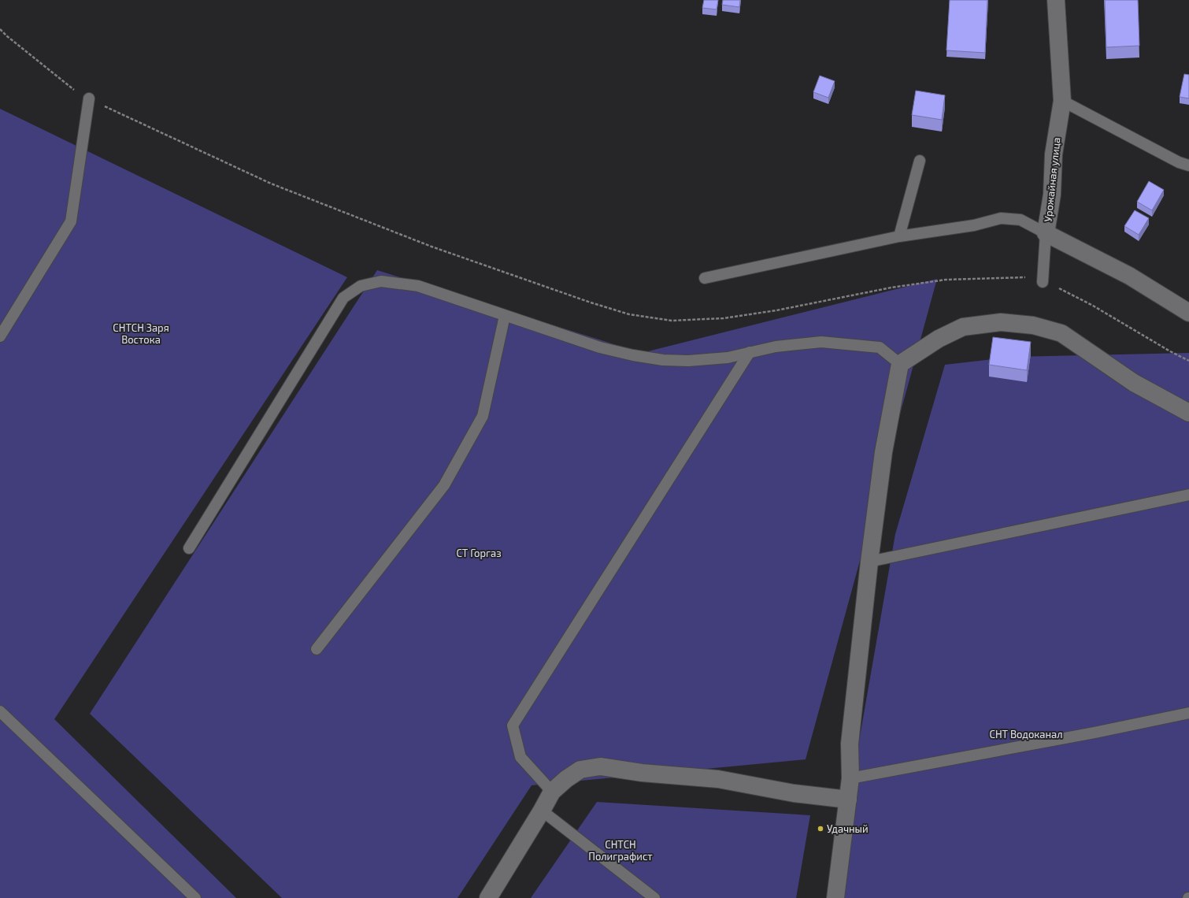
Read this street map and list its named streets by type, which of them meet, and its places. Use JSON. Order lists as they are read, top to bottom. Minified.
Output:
{"streets":{"street":["Урожайная улица"]},"parks":["СНТСН Заря Востока","СТ Горгаз","СНТ Водоканал","СНТСН Полиграфист"],"places":["Удачный"]}
